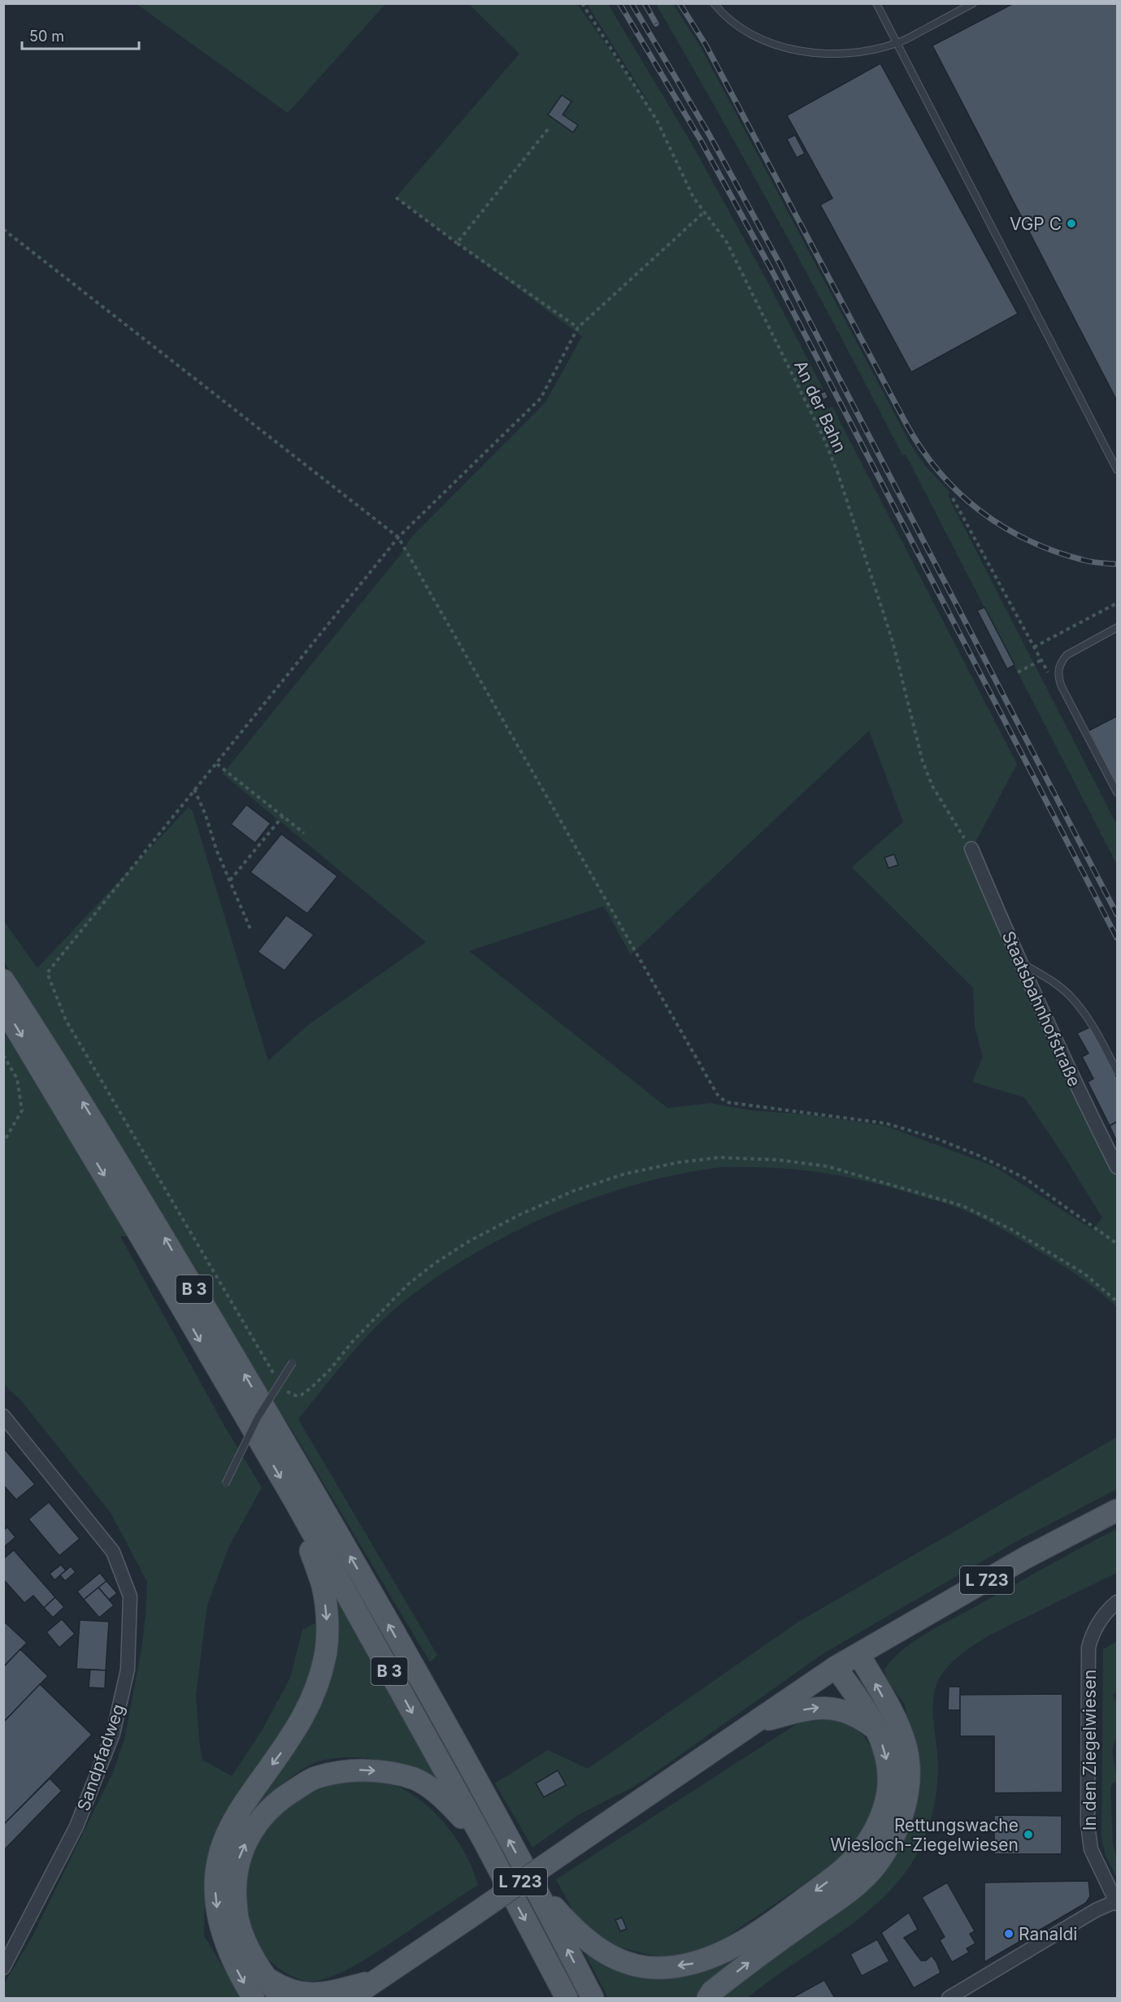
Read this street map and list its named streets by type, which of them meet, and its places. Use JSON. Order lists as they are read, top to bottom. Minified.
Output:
{"streets":{"main road":["B 3","L 723"],"street":["Staatsbahnhofstraße","In den Ziegelwiesen","Sandpfadweg"],"path":["An der Bahn"]},"crossings":[["An der Bahn","Staatsbahnhofstraße"]],"places":["VGP C","Rettungswache Wiesloch-Ziegelwiesen","Ranaldi"],"scale_bar":"50 m"}
